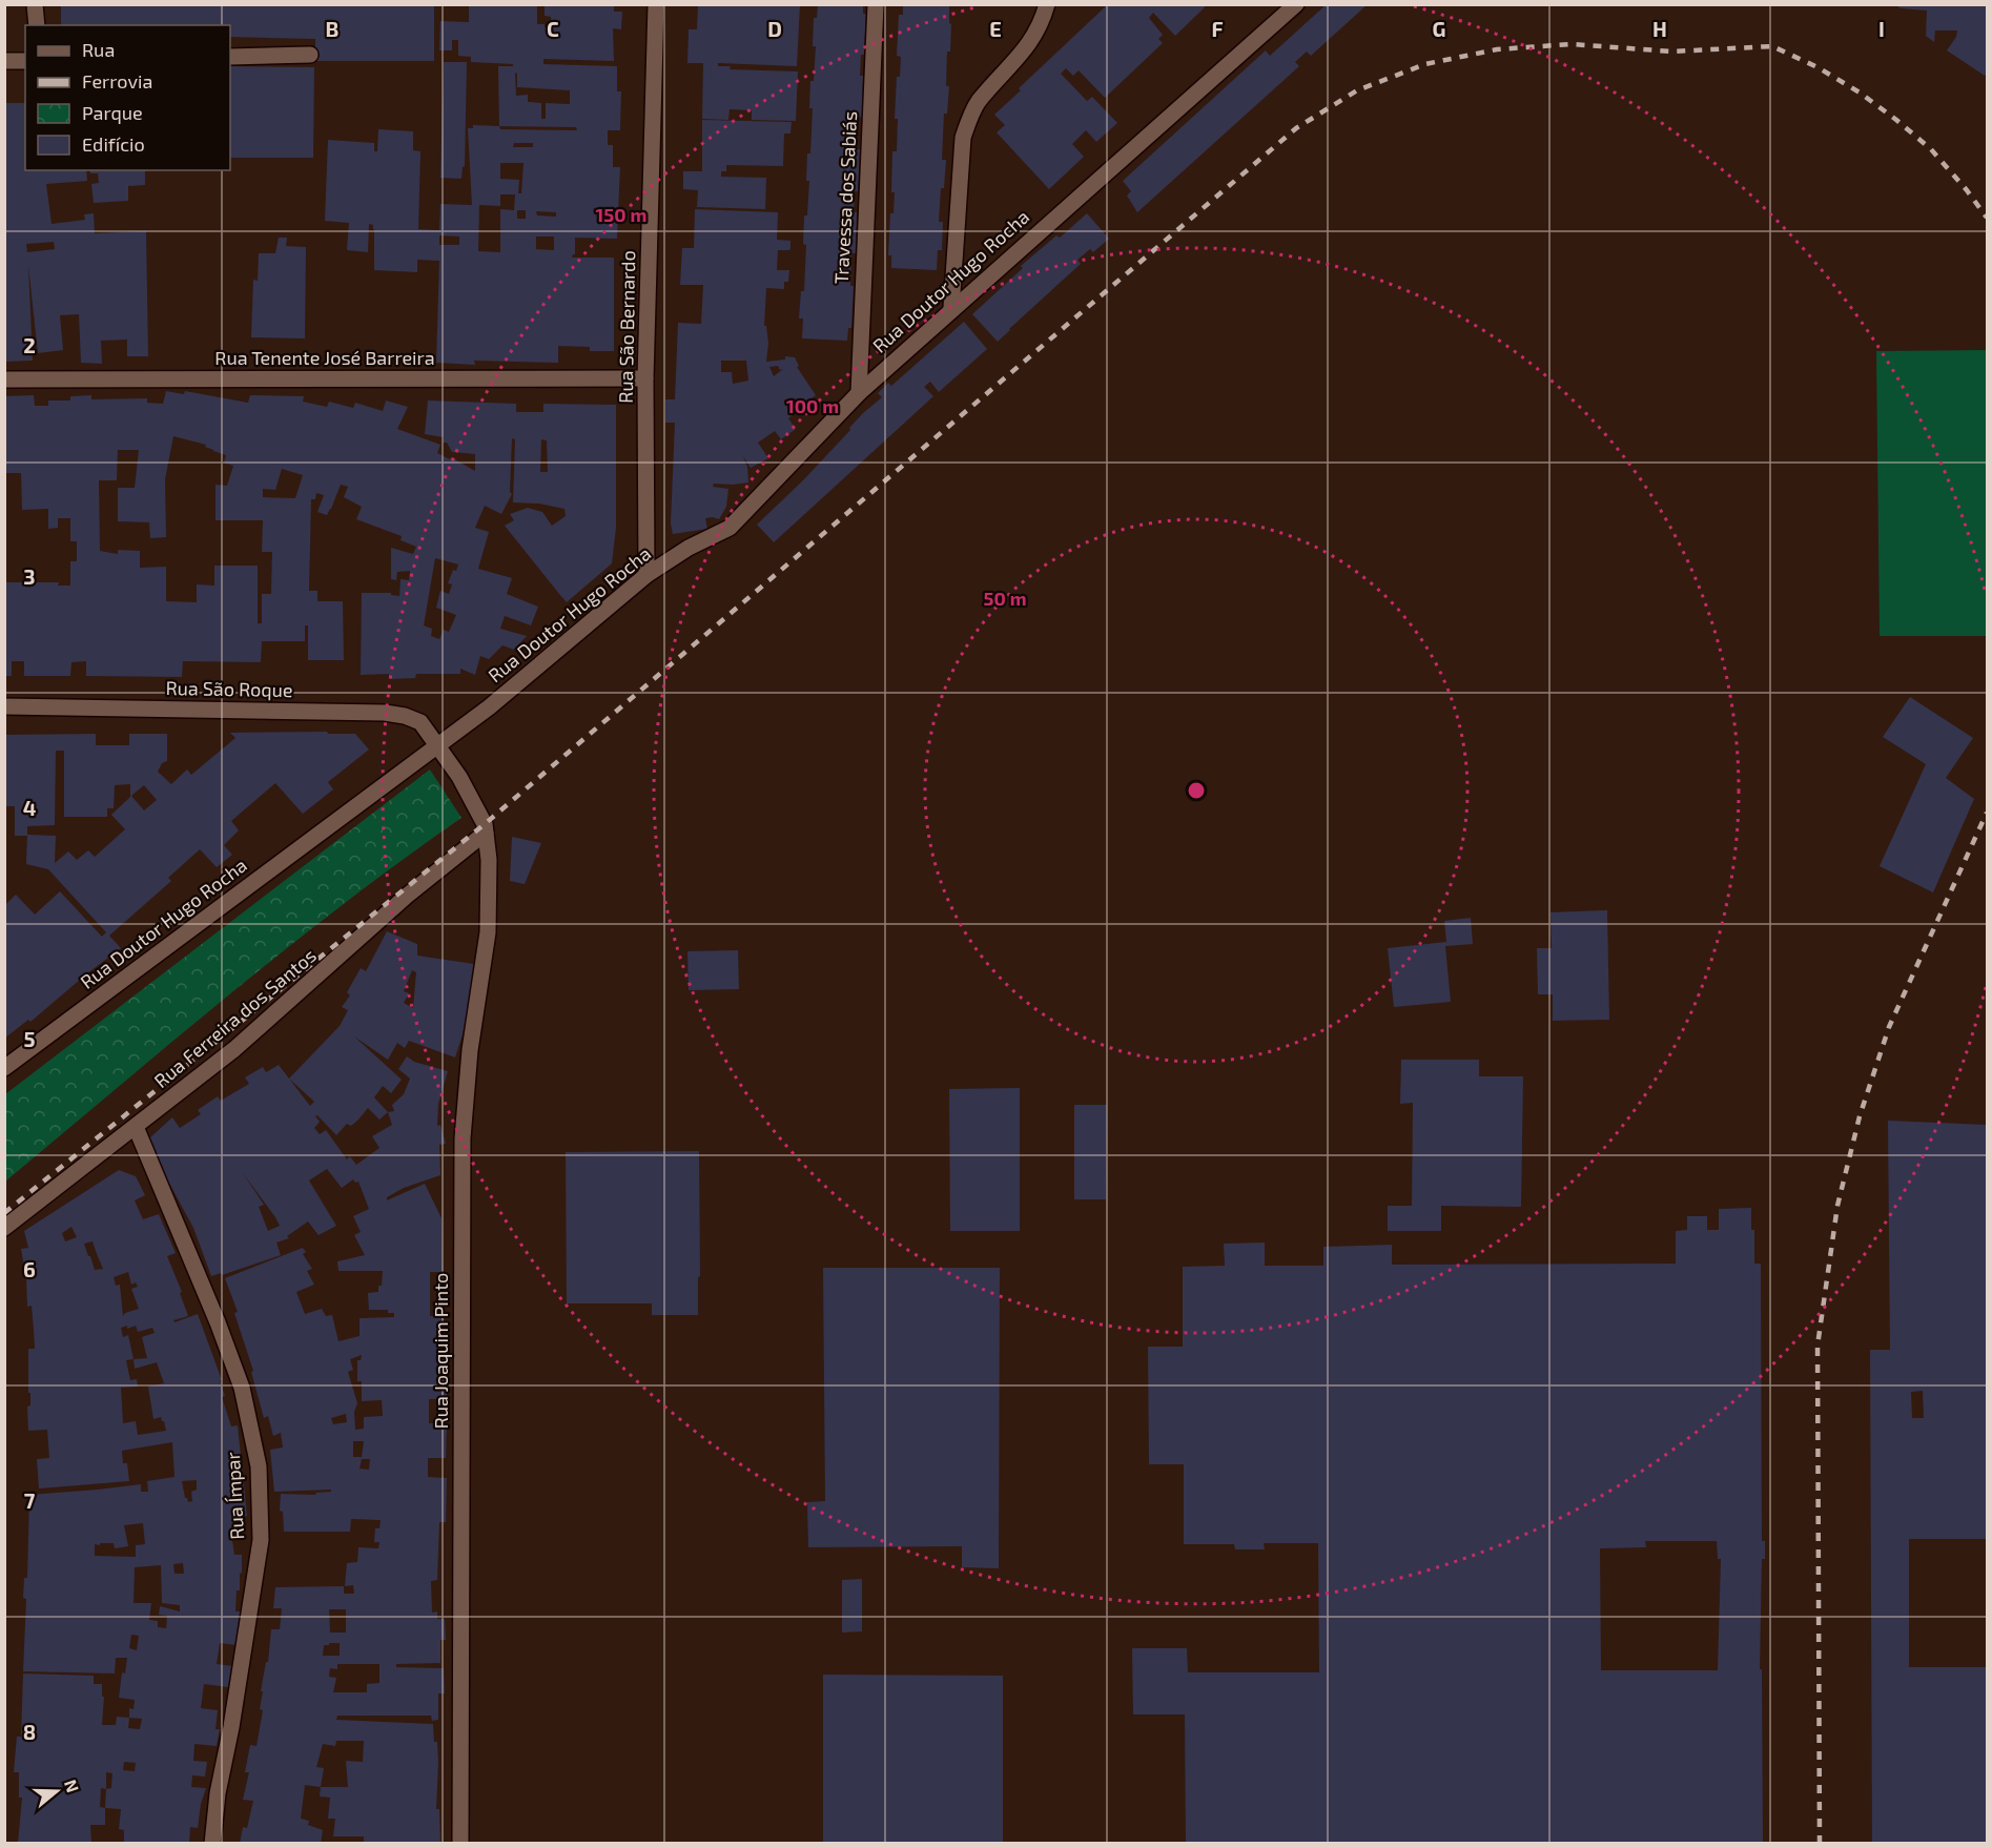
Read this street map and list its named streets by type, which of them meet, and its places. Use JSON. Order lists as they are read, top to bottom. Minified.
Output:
{"streets":{"street":["Travessa dos Sabiás","Rua Doutor Hugo Rocha","Rua São Bernardo","Rua Tenente José Barreira","Rua São Roque","Rua Ferreira dos Santos","Rua Joaquim Pinto","Rua Ímpar"]},"crossings":[["Travessa dos Sabiás","Rua Doutor Hugo Rocha"],["Rua Doutor Hugo Rocha","Rua São Bernardo"],["Rua Doutor Hugo Rocha","Rua São Roque"],["Rua São Bernardo","Rua Tenente José Barreira"],["Rua Ferreira dos Santos","Rua Joaquim Pinto"],["Rua Ferreira dos Santos","Rua Ímpar"]],"legend":["Rua","Ferrovia","Parque","Edifício"],"north":"right","grid":{"columns":["B","C","D","E","F","G","H","I"],"rows":["2","3","4","5","6","7","8"]},"rings":["150 m","100 m","50 m"]}
